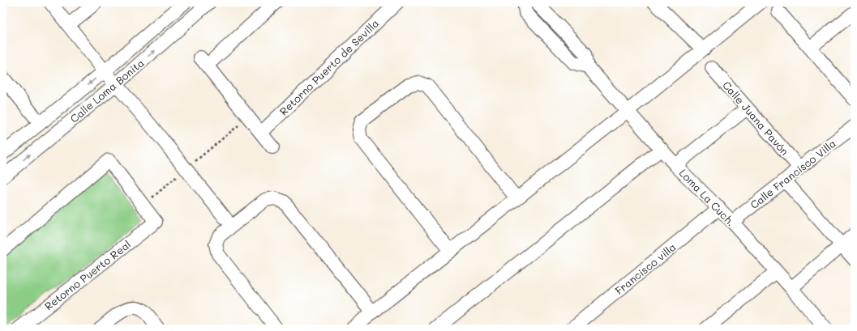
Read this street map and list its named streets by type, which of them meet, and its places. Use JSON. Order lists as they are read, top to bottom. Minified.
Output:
{"streets":{"street":["Retorno Puerto de Sevilla","Calle Loma Bonita","Calle Juana Pavón","Calle Francisco Villa","Loma La Cuch.","Francisco villa","Retorno Puerto Real"]},"crossings":[["Calle Juana Pavón","Calle Francisco Villa"],["Calle Francisco Villa","Loma La Cuch."],["Loma La Cuch.","Francisco villa"]]}
